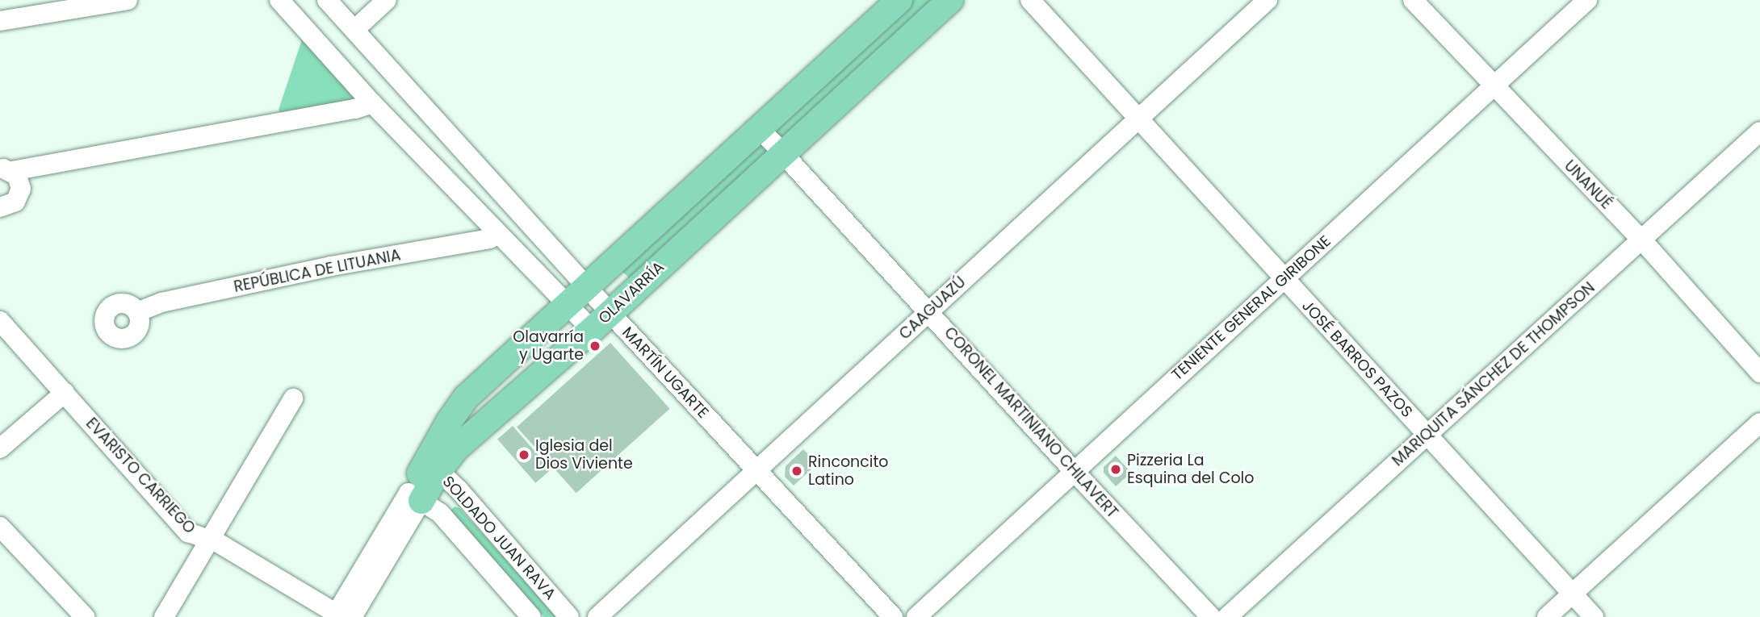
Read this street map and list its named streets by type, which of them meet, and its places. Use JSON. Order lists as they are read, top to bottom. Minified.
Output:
{"streets":{"main road":["OLAVARRÍA"],"street":["UNANUÉ","REPÚBLICA DE LITUANIA","CAAGUAZÚ","TENIENTE GENERAL GIRIBONE","JOSÉ BARROS PAZOS","MARTÍN UGARTE","MARIQUITA SÁNCHEZ DE THOMPSON","CORONEL MARTINIANO CHILAVERT","EVARISTO CARRIEGO","SOLDADO JUAN RAVA"]},"crossings":[["UNANUÉ","TENIENTE GENERAL GIRIBONE"],["UNANUÉ","MARIQUITA SÁNCHEZ DE THOMPSON"],["REPÚBLICA DE LITUANIA","MARTÍN UGARTE"],["OLAVARRÍA","MARTÍN UGARTE"],["OLAVARRÍA","CORONEL MARTINIANO CHILAVERT"],["OLAVARRÍA","EVARISTO CARRIEGO"],["OLAVARRÍA","SOLDADO JUAN RAVA"],["CAAGUAZÚ","JOSÉ BARROS PAZOS"],["CAAGUAZÚ","MARTÍN UGARTE"],["CAAGUAZÚ","CORONEL MARTINIANO CHILAVERT"],["TENIENTE GENERAL GIRIBONE","JOSÉ BARROS PAZOS"],["TENIENTE GENERAL GIRIBONE","CORONEL MARTINIANO CHILAVERT"],["JOSÉ BARROS PAZOS","MARIQUITA SÁNCHEZ DE THOMPSON"]],"places":["Olavarría y Ugarte","Iglesia del Dios Viviente","Pizzeria La Esquina del Colo","Rinconcito Latino"]}
